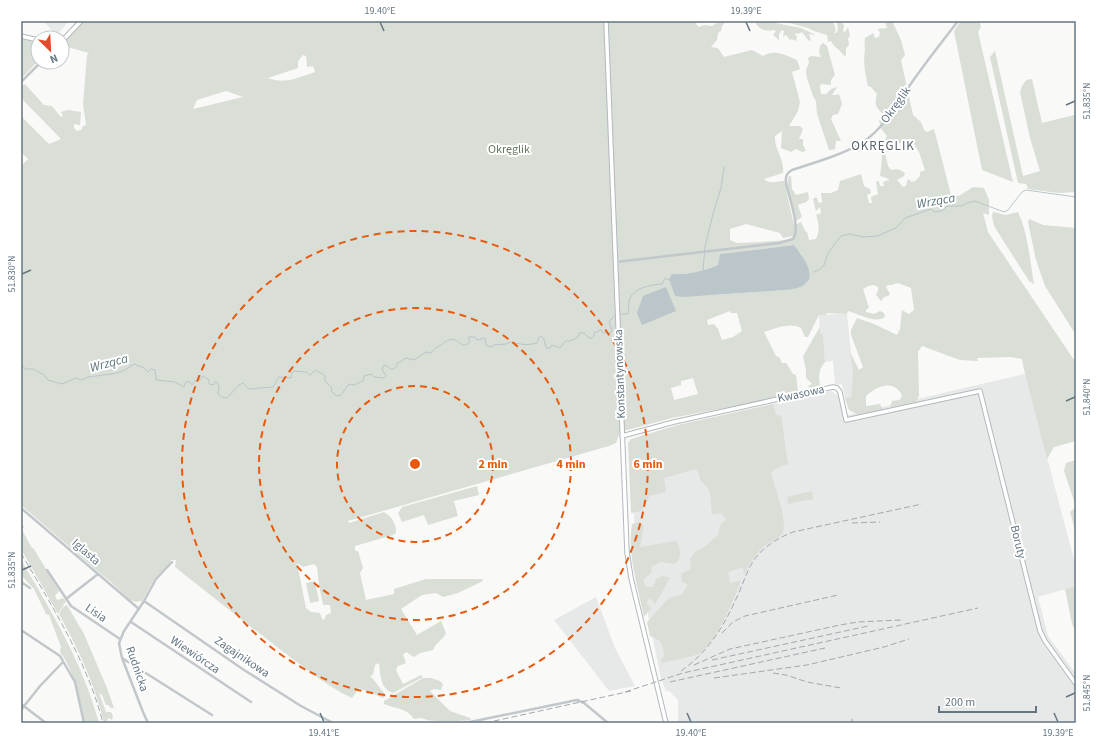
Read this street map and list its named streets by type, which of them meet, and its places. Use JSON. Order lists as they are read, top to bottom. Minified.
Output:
{"streets":{"street":["Okręglik","Konstantynowska","Kwasowa","Boruty","Iglasta","Lisia","Wiewiórcza","Zagajnikowa","Rudnicka"]},"crossings":[["Okręglik","Konstantynowska"],["Konstantynowska","Kwasowa"],["Kwasowa","Boruty"],["Iglasta","Lisia"],["Iglasta","Rudnicka"],["Lisia","Rudnicka"],["Wiewiórcza","Rudnicka"],["Zagajnikowa","Rudnicka"]],"districts":["OKRĘGLIK"],"water":["Wrząca"],"parks":["Okręglik"],"scale_bar":"200 m","north":"bottom right","coordinates":["19.40°E","19.39°E","51.835°N","51.830°N","51.840°N","51.845°N","19.41°E"],"rings":["2 min","4 min","6 min"]}
